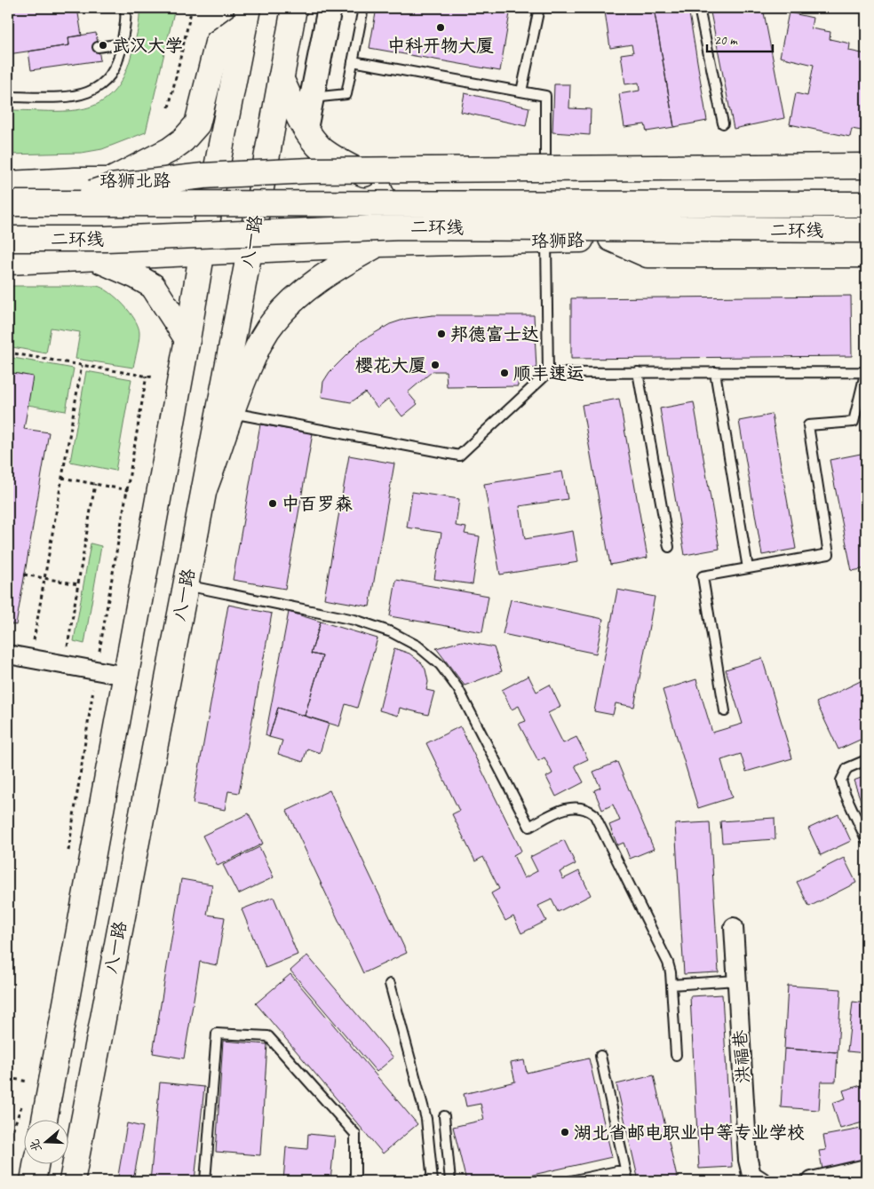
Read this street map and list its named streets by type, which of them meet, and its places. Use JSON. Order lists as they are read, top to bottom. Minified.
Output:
{"streets":{"main road":["珞狮北路","二环线","珞狮路","八一路"],"street":["洪福巷"]},"crossings":[["珞狮北路","八一路"],["珞狮路","八一路"]],"places":["中科开物大厦","武汉大学","邦德富士达","樱花大厦","顺丰速运","中百罗森","湖北省邮电职业中等专业学校"],"scale_bar":"20 m","north":"left"}
